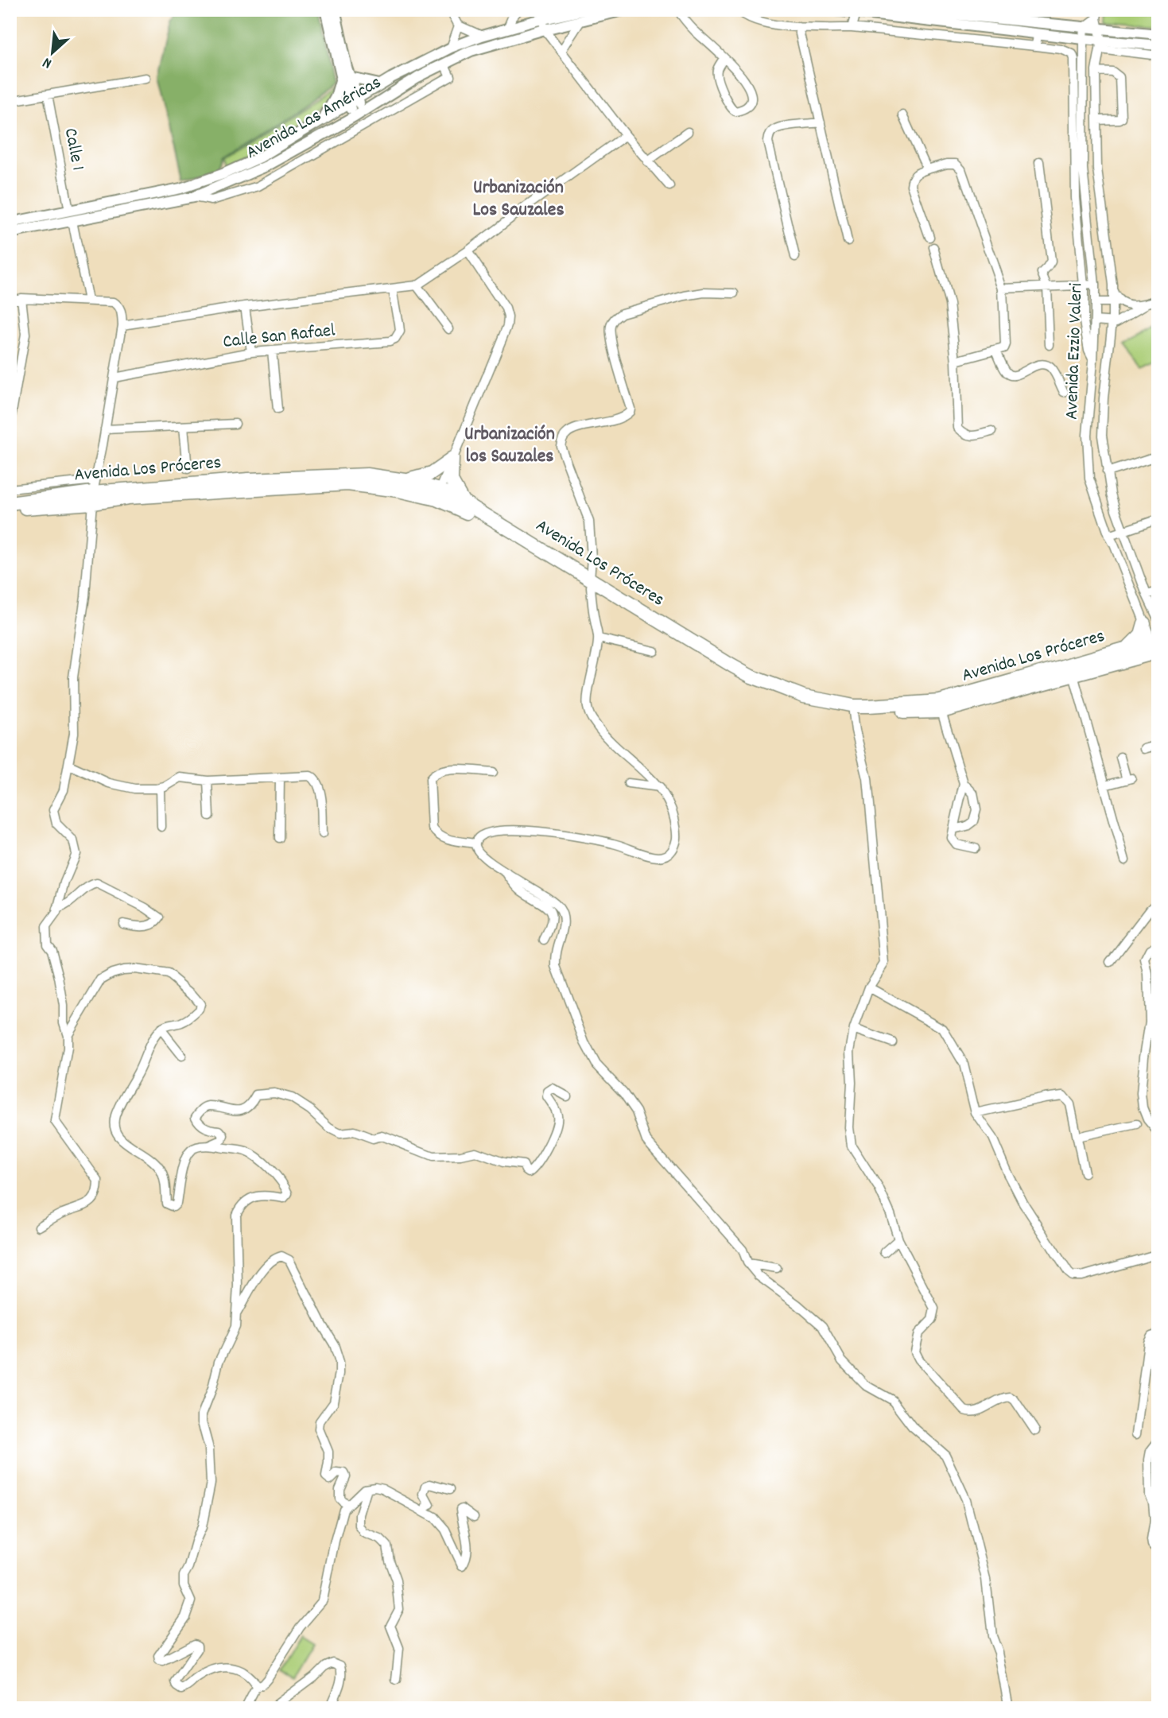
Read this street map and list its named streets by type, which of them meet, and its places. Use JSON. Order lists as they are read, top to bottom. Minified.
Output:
{"streets":{"highway":["Avenida Los Próceres"],"street":["Avenida Las Américas","Calle 1","Calle San Rafael","Avenida Ezzio Valeri"]},"crossings":[["Avenida Las Américas","Calle 1"],["Avenida Ezzio Valeri","Avenida Los Próceres"]],"districts":["Urbanización Los Sauzales","Urbanización los Sauzales"],"north":"bottom left"}
